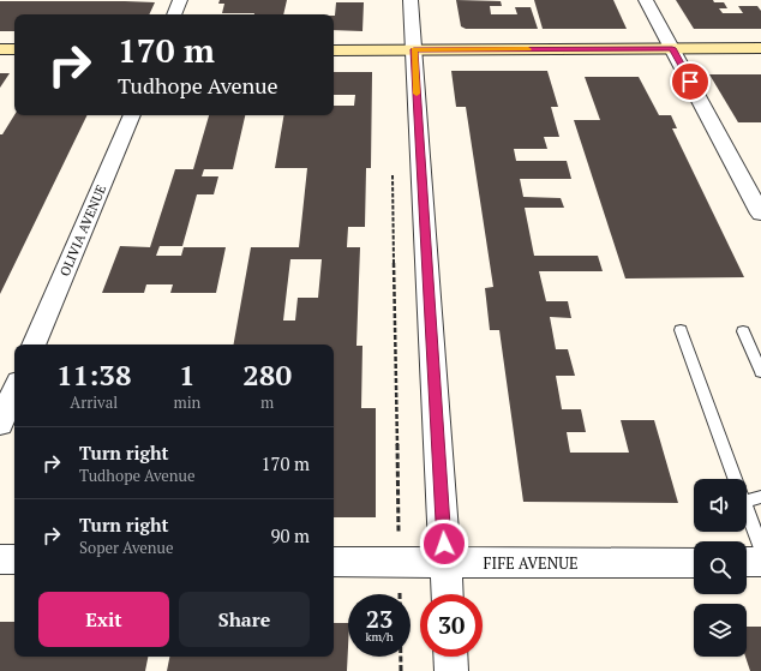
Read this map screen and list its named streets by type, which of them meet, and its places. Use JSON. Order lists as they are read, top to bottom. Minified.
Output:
{"streets":{"street":["OLIVIA AVENUE","FIFE AVENUE"]},"page":{"turn":["170 m","Tudhope Avenue"],"eta":["11:38","Arrival","1","min","280","m"],"list":[{"name":"Turn right","note":"Tudhope Avenue","value":"170 m"},{"name":"Turn right","note":"Soper Avenue","value":"90 m"}],"buttons":["Exit","Share"],"speed":"23 km/h","limit":"30"}}
